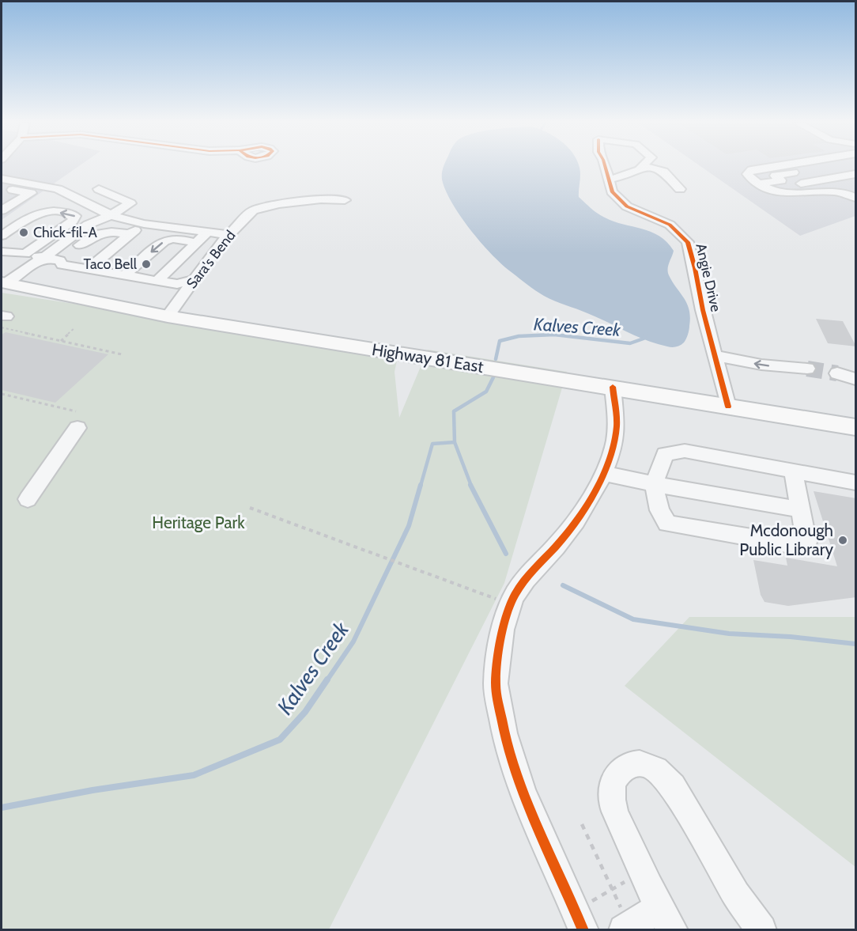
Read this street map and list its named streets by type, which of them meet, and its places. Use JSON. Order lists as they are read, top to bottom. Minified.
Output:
{"streets":{"main road":["Highway 81 East"],"street":["Sara's Bend","Angie Drive"]},"crossings":[["Sara's Bend","Highway 81 East"],["Angie Drive","Highway 81 East"]],"water":["Kalves Creek"],"parks":["Heritage Park"],"places":["Chick-fil-A","Taco Bell","Mcdonough Public Library"]}
